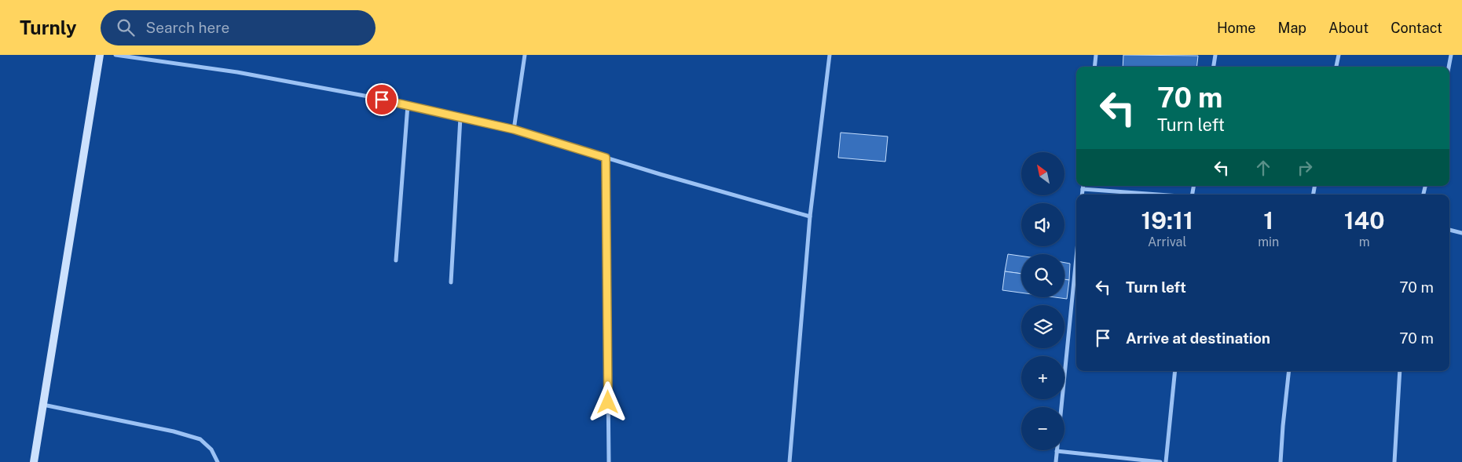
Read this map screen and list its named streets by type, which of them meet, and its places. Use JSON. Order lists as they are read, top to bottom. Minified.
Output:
{"north":"top left","page":{"header":"Turnly","search":"Search here","nav":["Home","Map","About","Contact"],"turn":["70 m","Turn left"],"map_buttons":["+","−"],"eta":["19:11","Arrival","1","min","140","m"],"list":[{"name":"Turn left","value":"70 m"},{"name":"Arrive at destination","value":"70 m"}]}}
